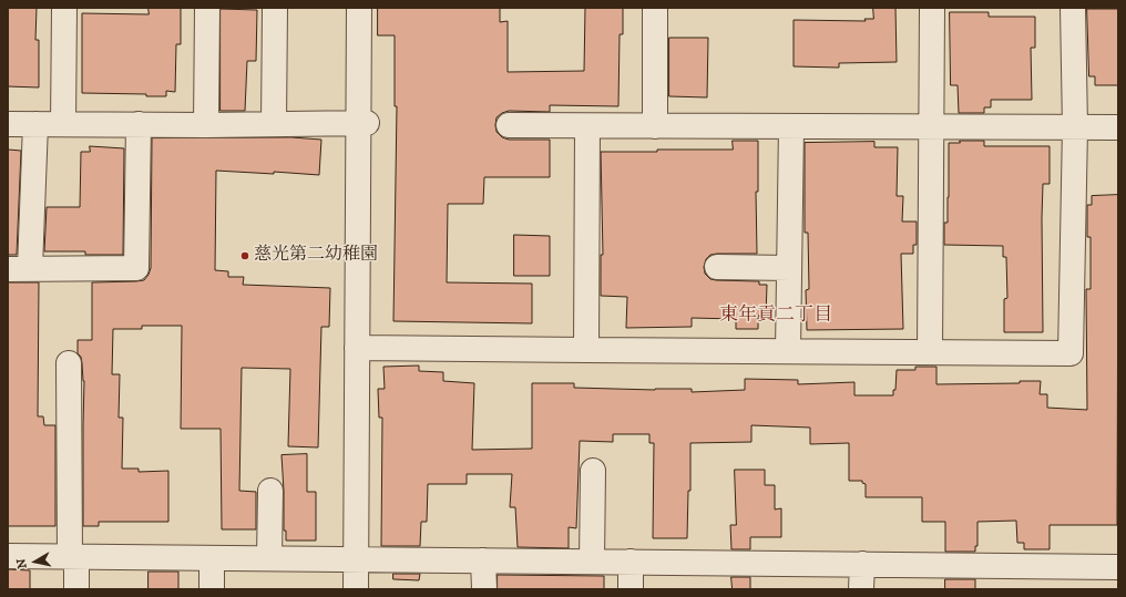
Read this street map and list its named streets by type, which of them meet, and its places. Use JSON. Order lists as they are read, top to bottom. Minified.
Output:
{"districts":["東年貢二丁目"],"places":["慈光第二幼稚園"],"north":"left"}
